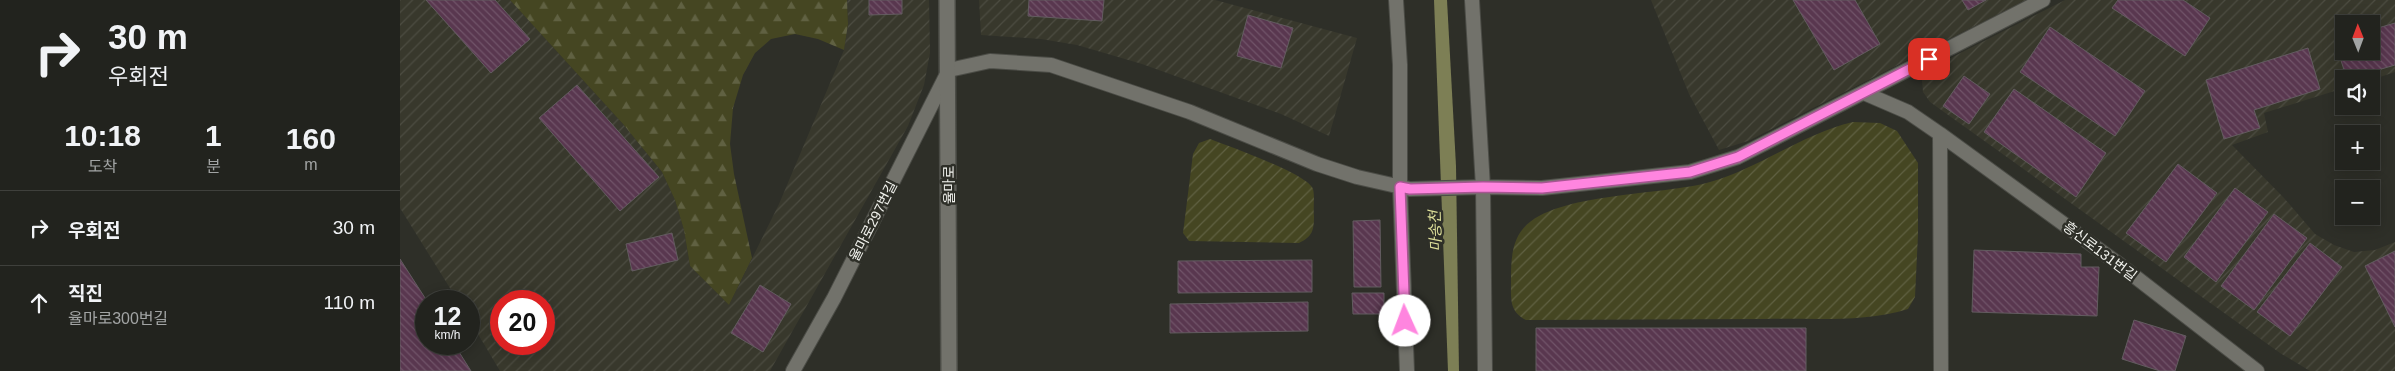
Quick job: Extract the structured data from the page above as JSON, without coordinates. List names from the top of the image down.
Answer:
{
  "streets": {
    "street": ["율마로"],
    "lane": ["율마로297번길", "흥신로131번길"]
  },
  "crossings": [
    ["율마로", "율마로297번길"]
  ],
  "water": ["마송천"],
  "north": "top",
  "page": {
    "turn": ["30 m", "우회전"],
    "map_buttons": ["+", "−"],
    "eta": [
      "10:18",
      "도착",
      "1",
      "분",
      "160",
      "m"
    ],
    "list": [
      {
        "name": "우회전",
        "value": "30 m"
      },
      {
        "name": "직진",
        "note": "율마로300번길",
        "value": "110 m"
      }
    ],
    "speed": "12 km/h",
    "limit": "20"
  }
}
